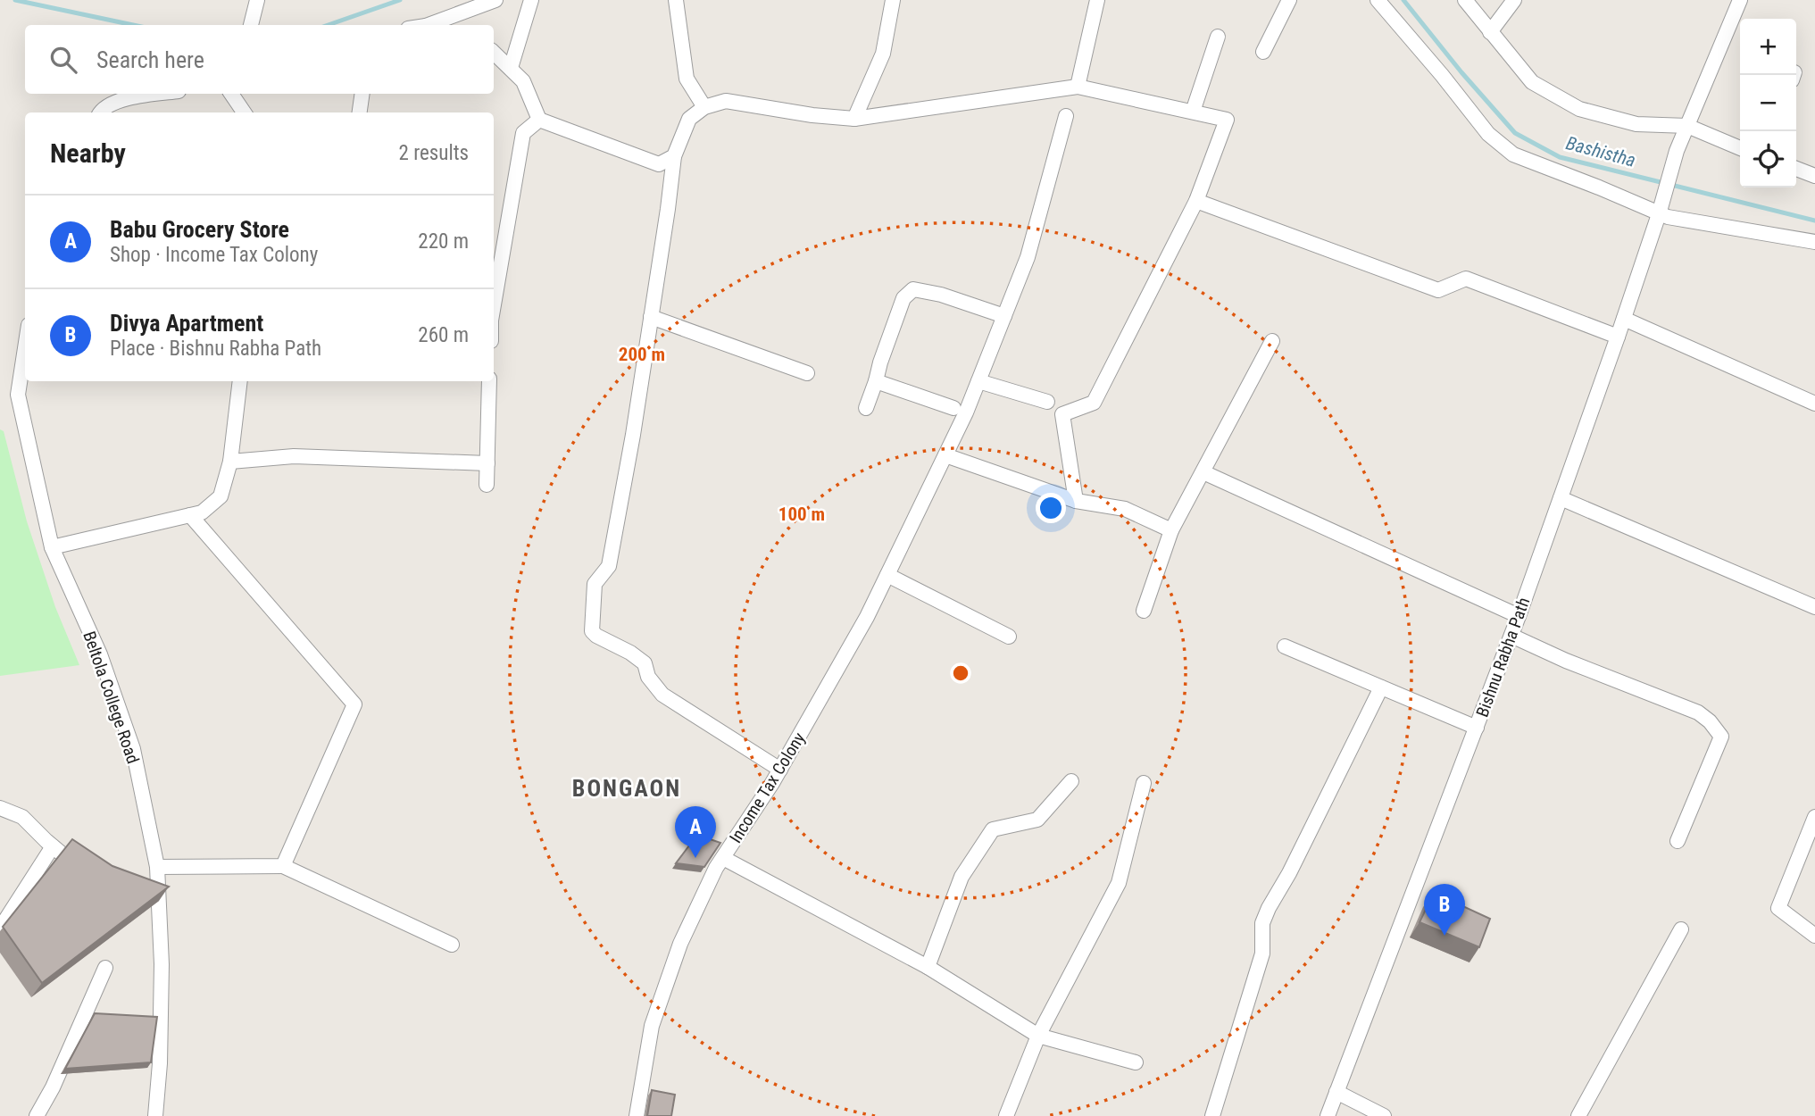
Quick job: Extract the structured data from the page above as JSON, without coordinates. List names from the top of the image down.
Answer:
{
  "streets": {
    "street": ["Bishnu Rabha Path", "Beltola College Road", "Income Tax Colony"]
  },
  "districts": ["BONGAON"],
  "water": ["Bashistha"],
  "page": {
    "map_buttons": ["+", "−"],
    "search": "Search here",
    "heading": ["Nearby", "2 results"],
    "list": [
      {
        "mark": "A",
        "name": "Babu Grocery Store",
        "note": "Shop · Income Tax Colony",
        "value": "220 m"
      },
      {
        "mark": "B",
        "name": "Divya Apartment",
        "note": "Place · Bishnu Rabha Path",
        "value": "260 m"
      }
    ],
    "pins": ["A", "B"]
  },
  "rings": ["200 m", "100 m"]
}
